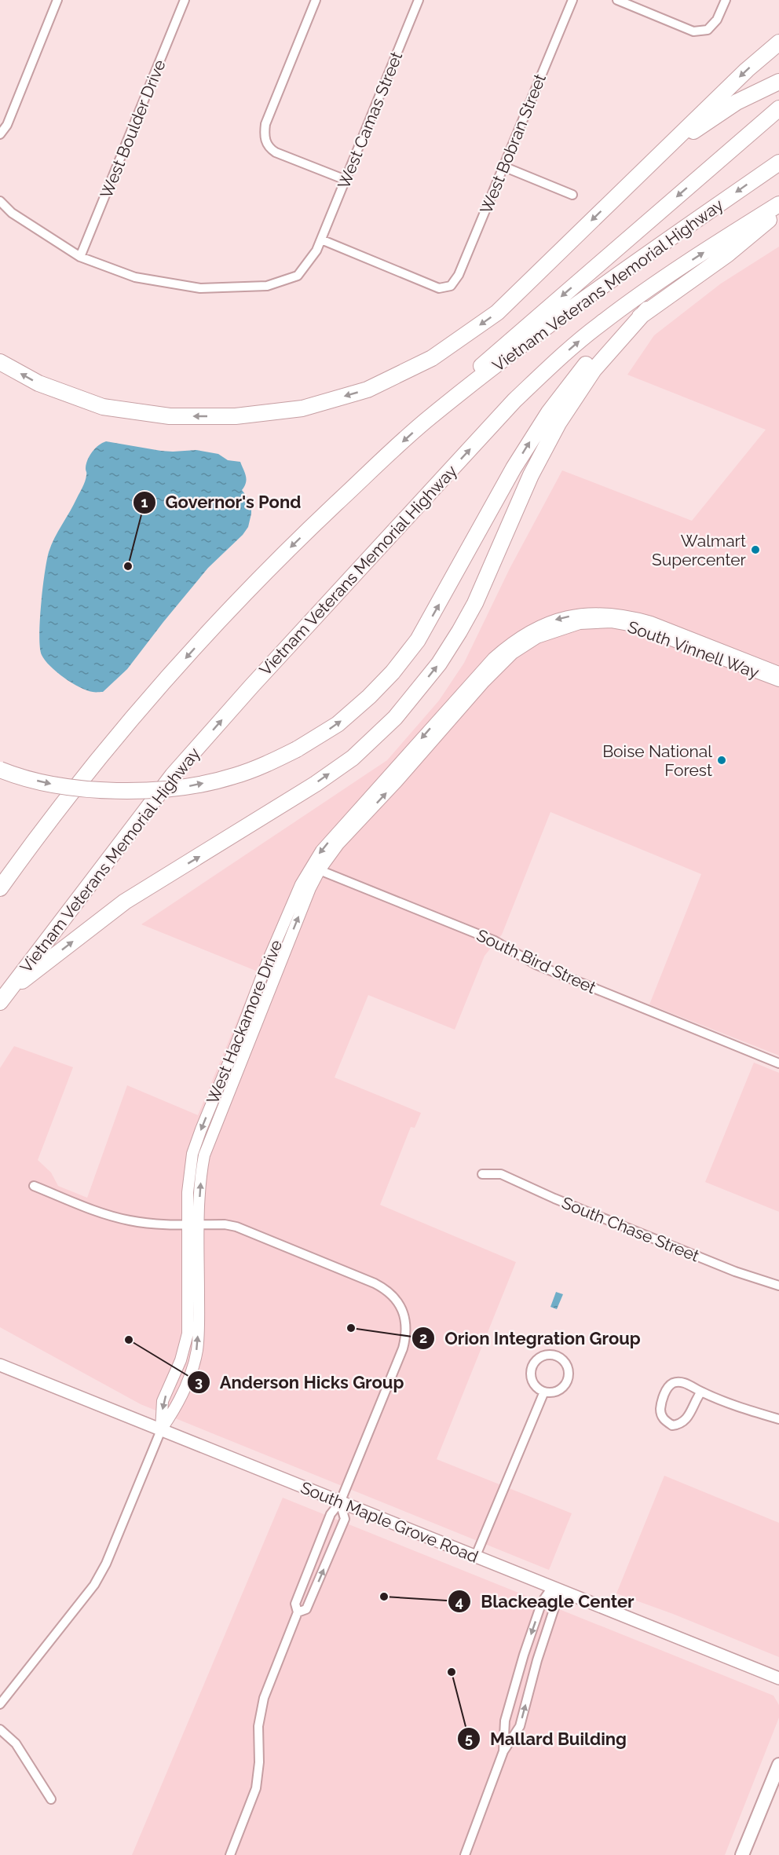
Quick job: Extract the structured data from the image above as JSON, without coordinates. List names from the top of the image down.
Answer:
{
  "streets": {
    "highway": ["Vietnam Veterans Memorial Highway"],
    "main road": ["South Maple Grove Road"],
    "street": [
      "West Camas Street",
      "West Boulder Drive",
      "West Bobran Street",
      "South Vinnell Way",
      "South Bird Street",
      "West Hackamore Drive",
      "South Chase Street"
    ]
  },
  "crossings": [
    ["West Camas Street", "West Boulder Drive"],
    ["West Camas Street", "West Bobran Street"],
    ["South Vinnell Way", "West Hackamore Drive"],
    ["South Bird Street", "West Hackamore Drive"],
    ["West Hackamore Drive", "South Maple Grove Road"]
  ],
  "places": [
    "Walmart Supercenter",
    "Governor's Pond",
    "Boise National Forest",
    "Orion Integration Group",
    "Anderson Hicks Group",
    "Blackeagle Center",
    "Mallard Building"
  ]
}
